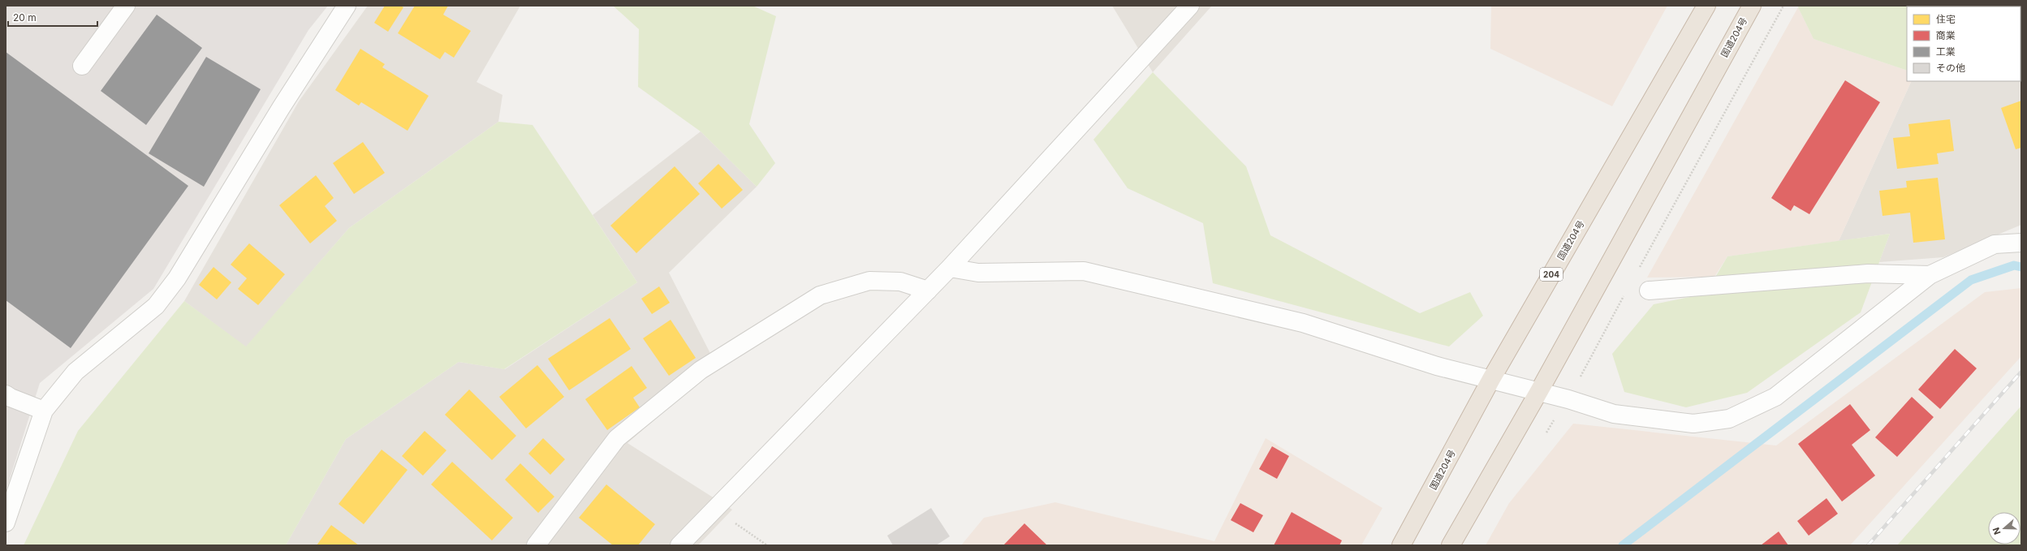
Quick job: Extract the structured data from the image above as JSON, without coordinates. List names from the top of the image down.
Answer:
{
  "streets": {
    "highway": ["国道204号", "204"]
  },
  "legend": [
    "住宅",
    "商業",
    "工業",
    "その他"
  ],
  "scale_bar": "20 m",
  "north": "left"
}
